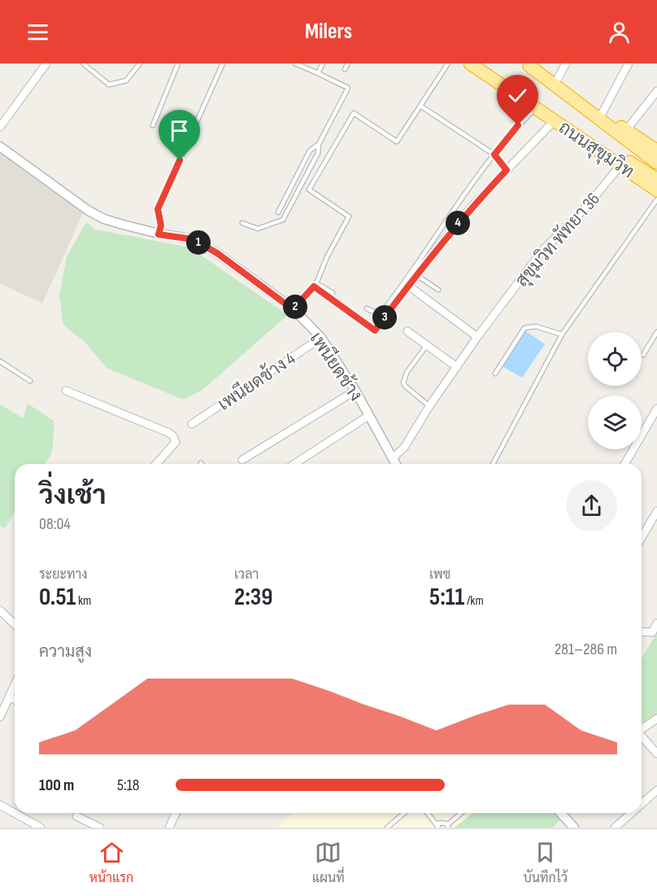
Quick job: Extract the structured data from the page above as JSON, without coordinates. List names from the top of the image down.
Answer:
{
  "streets": {
    "highway": ["ถนนสุขุมวิท"],
    "street": ["สุขุมวิท พัทยา 36", "เพนียดช้าง", "เพนียดช้าง 4"]
  },
  "crossings": [
    ["ถนนสุขุมวิท", "สุขุมวิท พัทยา 36"],
    ["สุขุมวิท พัทยา 36", "เพนียดช้าง"],
    ["เพนียดช้าง", "เพนียดช้าง 4"]
  ],
  "page": {
    "header": "Milers",
    "pins": [
      "4",
      "1",
      "2",
      "3"
    ],
    "heading": ["วิ่งเช้า", "08:04"],
    "stats": [
      ["ระยะทาง", "0.51 km"],
      ["เวลา", "2:39"],
      ["เพซ", "5:11 /km"]
    ],
    "chart": ["ความสูง", "281–286 m"],
    "list": [
      {
        "name": "100 m",
        "note": "5:18"
      }
    ],
    "tabs": ["หน้าแรก", "แผนที่", "บันทึกไว้"]
  }
}
